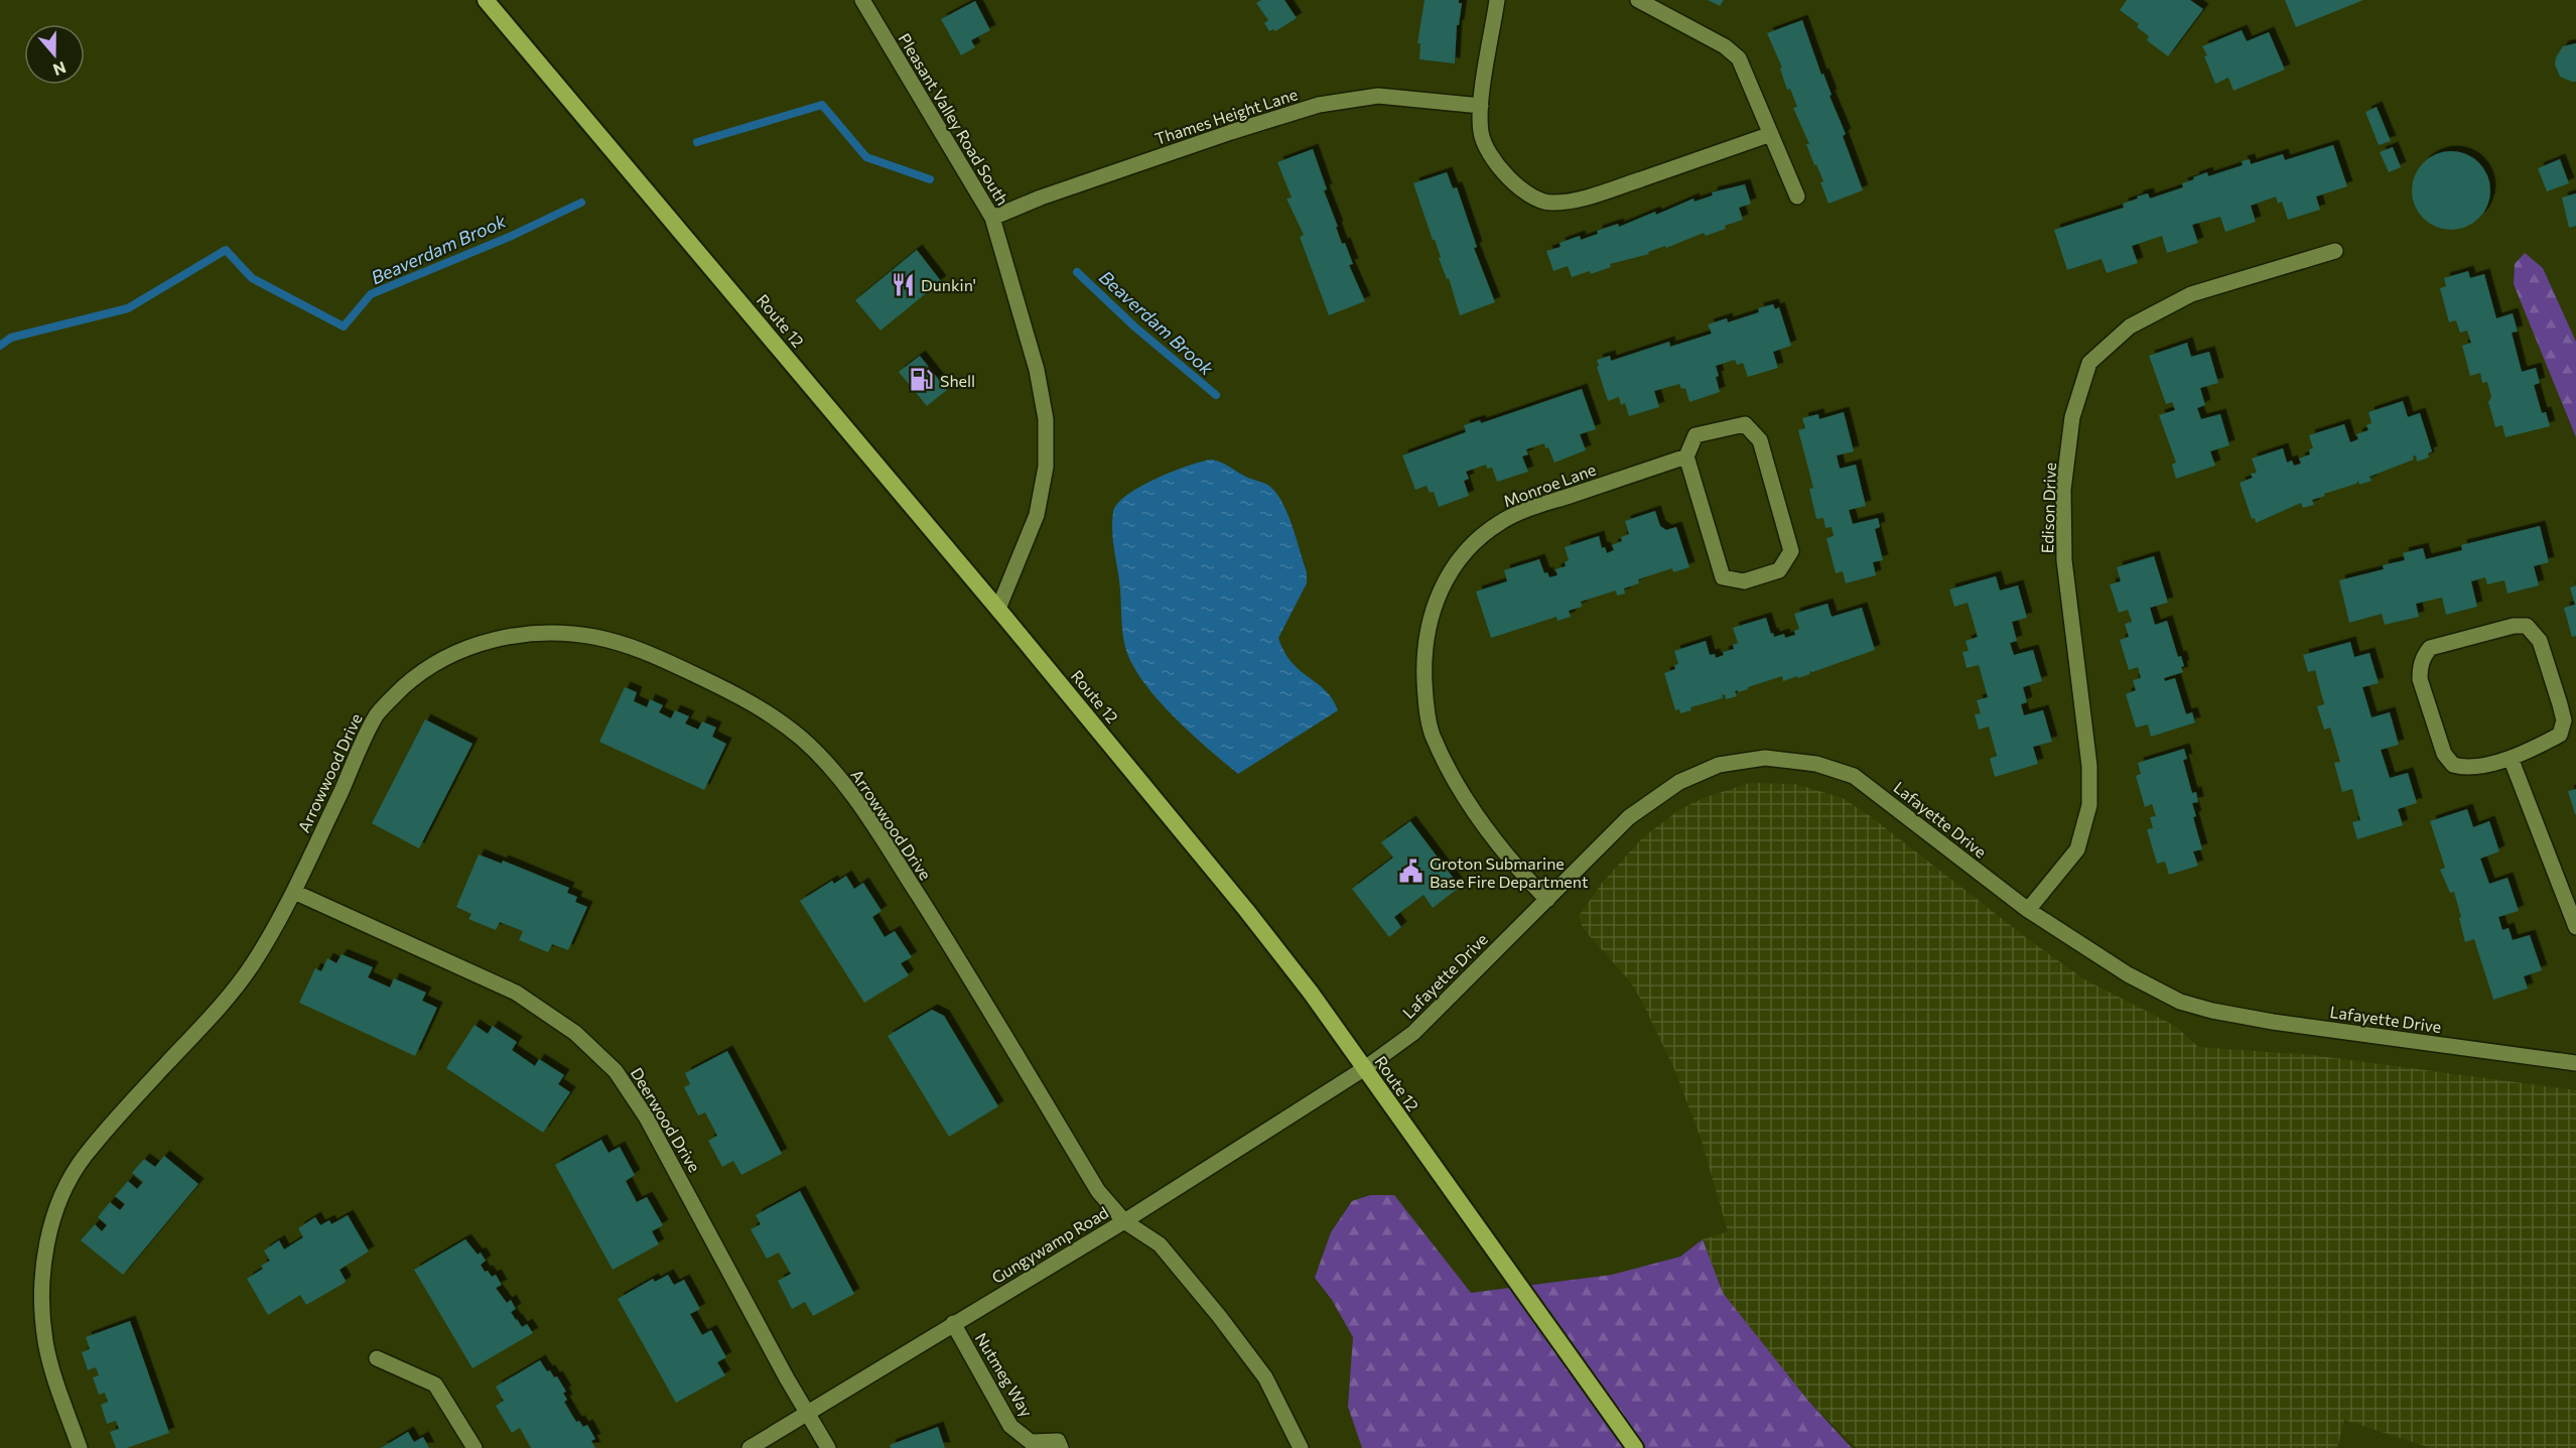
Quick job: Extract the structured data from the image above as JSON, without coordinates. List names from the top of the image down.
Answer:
{
  "streets": {
    "highway": ["Route 12"],
    "street": [
      "Thames Height Lane",
      "Pleasant Valley Road South",
      "Monroe Lane",
      "Edison Drive",
      "Arrowwood Drive",
      "Lafayette Drive",
      "Deerwood Drive",
      "Gungywamp Road",
      "Nutmeg Way"
    ]
  },
  "crossings": [
    ["Thames Height Lane", "Pleasant Valley Road South"],
    ["Pleasant Valley Road South", "Route 12"],
    ["Route 12", "Lafayette Drive"],
    ["Route 12", "Gungywamp Road"],
    ["Monroe Lane", "Lafayette Drive"],
    ["Edison Drive", "Lafayette Drive"],
    ["Arrowwood Drive", "Deerwood Drive"],
    ["Arrowwood Drive", "Gungywamp Road"],
    ["Lafayette Drive", "Gungywamp Road"],
    ["Deerwood Drive", "Gungywamp Road"],
    ["Gungywamp Road", "Nutmeg Way"]
  ],
  "water": ["Beaverdam Brook"],
  "places": {
    "restaurant": ["Dunkin'"],
    "fuel station": ["Shell"],
    "public building": ["Groton Submarine Base Fire Department"]
  },
  "north": "bottom"
}
